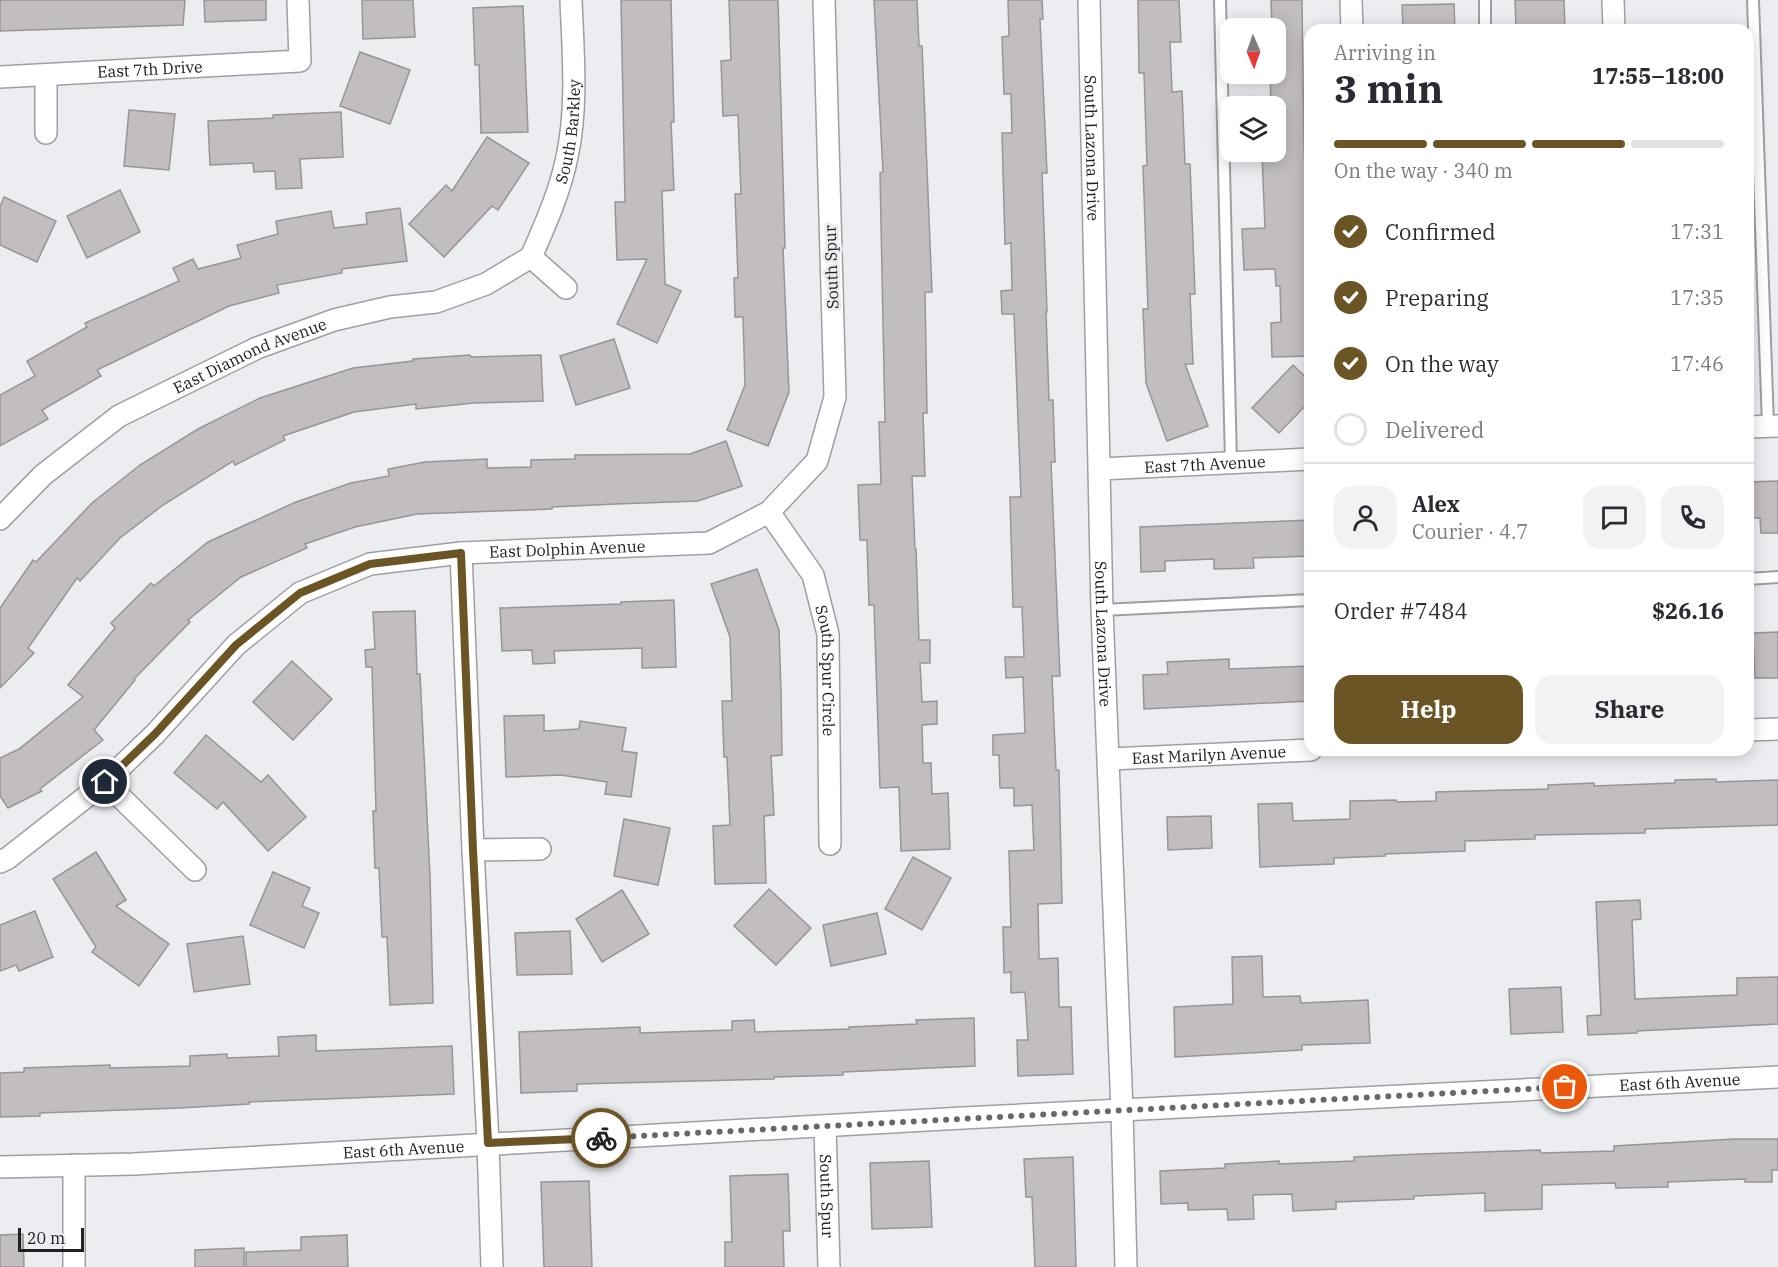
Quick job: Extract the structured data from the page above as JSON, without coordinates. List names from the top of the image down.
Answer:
{
  "streets": {
    "street": [
      "East 7th Drive",
      "South Barkley",
      "South Lazona Drive",
      "South Spur",
      "East Diamond Avenue",
      "East 7th Avenue",
      "East Dolphin Avenue",
      "South Spur Circle",
      "East Marilyn Avenue",
      "East 6th Avenue"
    ]
  },
  "crossings": [
    ["South Barkley", "East Diamond Avenue"],
    ["South Lazona Drive", "East 7th Avenue"],
    ["South Lazona Drive", "East Marilyn Avenue"],
    ["South Lazona Drive", "East 6th Avenue"],
    ["South Spur", "East Dolphin Avenue"],
    ["South Spur", "South Spur Circle"],
    ["South Spur", "East 6th Avenue"],
    ["East Dolphin Avenue", "South Spur Circle"]
  ],
  "scale_bar": "20 m",
  "north": "bottom",
  "page": {
    "heading": ["3 min", "Arriving in", "17:55–18:00"],
    "panel": [
      "Alex",
      "Courier · 4.7",
      "Order #7484",
      "$26.16"
    ],
    "bar": "On the way · 340 m",
    "list": [
      ["Confirmed", "17:31"],
      ["Preparing", "17:35"],
      ["On the way", "17:46"],
      "Delivered"
    ],
    "buttons": ["Help", "Share"],
    "scale": "20 m"
  }
}
